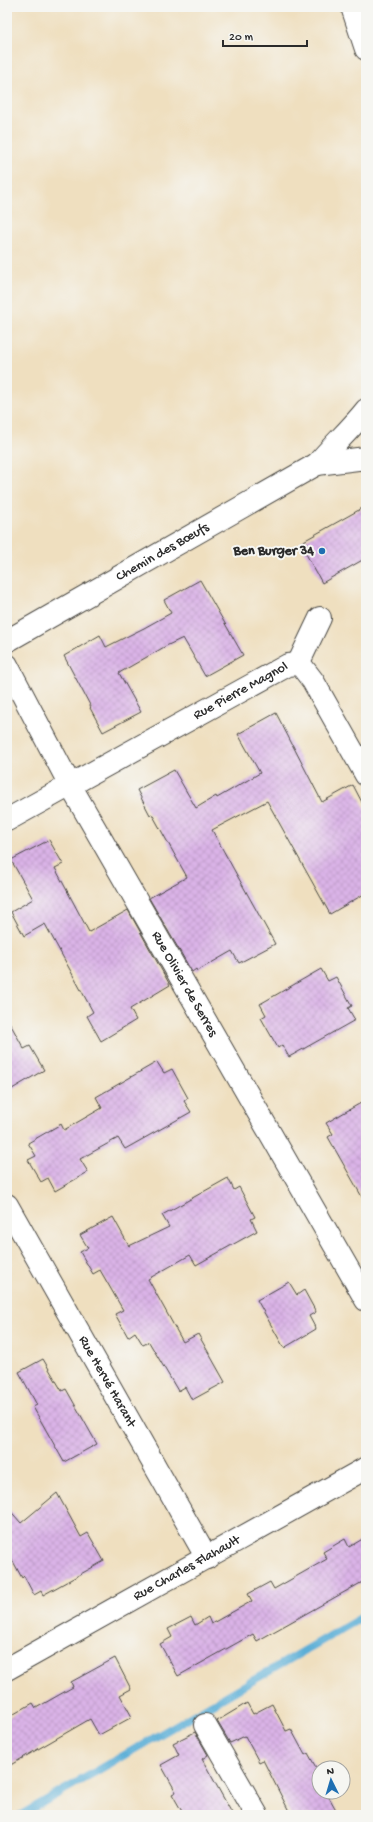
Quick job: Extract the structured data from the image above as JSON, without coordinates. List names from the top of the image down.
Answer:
{
  "streets": {
    "street": [
      "Chemin des Bœufs",
      "Rue Pierre Magnol",
      "Rue Olivier de Serres",
      "Rue Hervé Harant",
      "Rue Charles Flahault"
    ]
  },
  "crossings": [
    ["Rue Pierre Magnol", "Rue Olivier de Serres"],
    ["Rue Hervé Harant", "Rue Charles Flahault"]
  ],
  "places": ["Ben Burger 34"],
  "scale_bar": "20 m",
  "north": "top"
}
